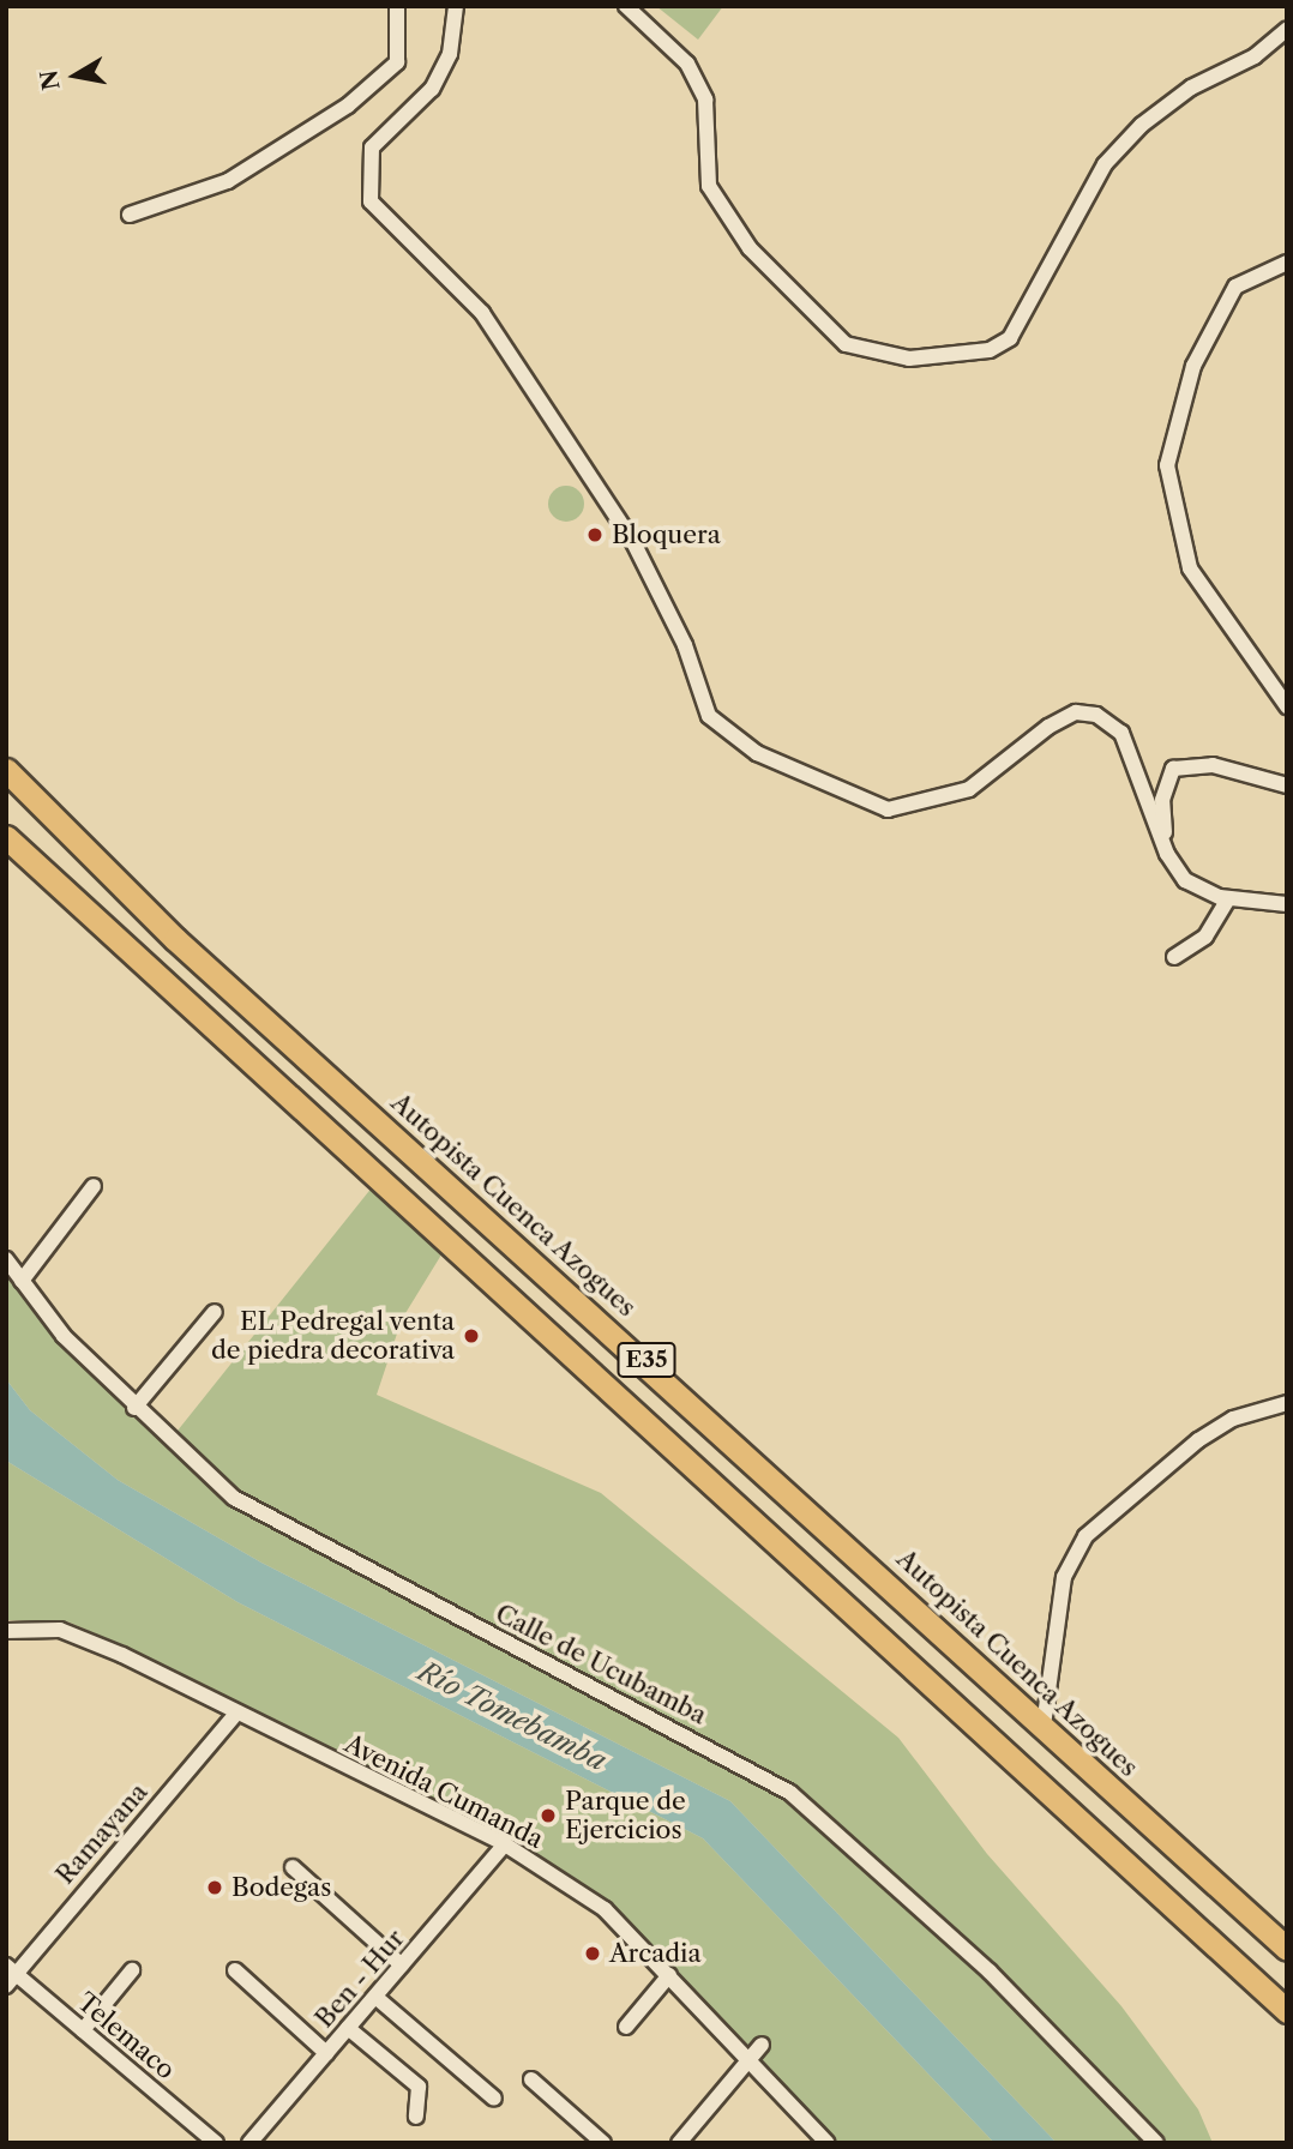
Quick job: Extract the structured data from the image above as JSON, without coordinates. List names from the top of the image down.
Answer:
{
  "streets": {
    "highway": ["Autopista Cuenca Azogues", "E35"],
    "street": [
      "Calle de Ucubamba",
      "Avenida Cumanda",
      "Ramayana",
      "Ben - Hur",
      "Telemaco"
    ]
  },
  "crossings": [
    ["Avenida Cumanda", "Ramayana"],
    ["Avenida Cumanda", "Ben - Hur"],
    ["Ramayana", "Telemaco"]
  ],
  "water": ["Río Tomebamba"],
  "places": [
    "Bloquera",
    "EL Pedregal venta de piedra decorativa",
    "Parque de Ejercicios",
    "Bodegas",
    "Arcadia"
  ],
  "north": "left"
}
